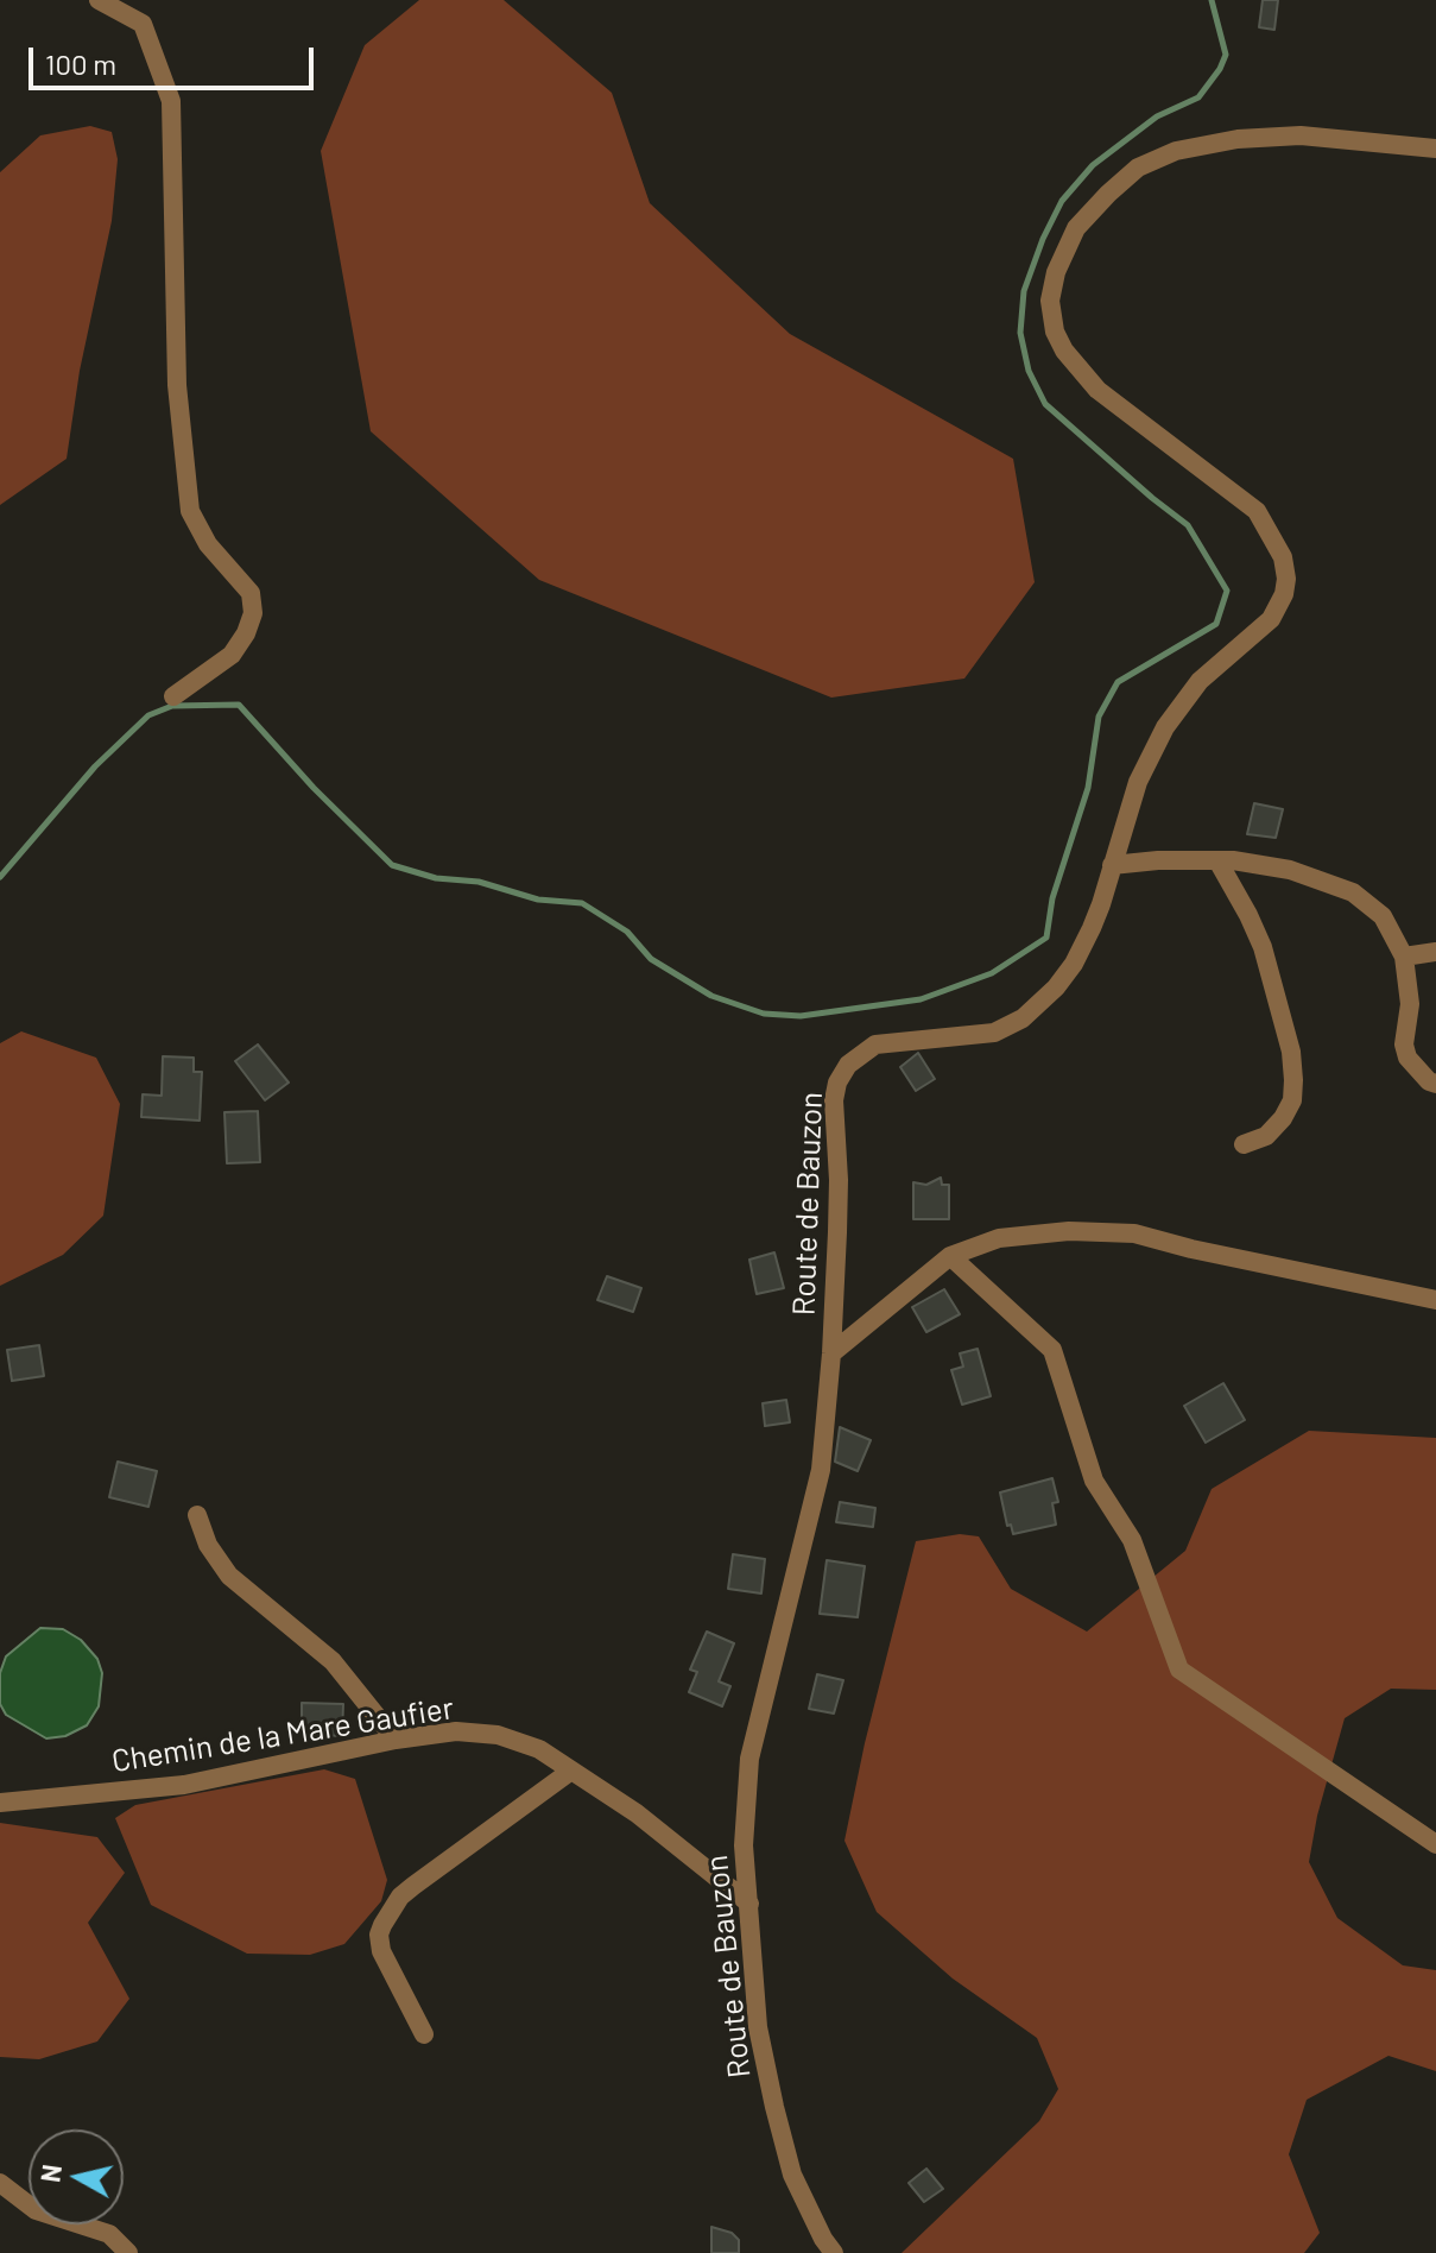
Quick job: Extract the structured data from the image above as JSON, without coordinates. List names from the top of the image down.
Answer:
{
  "streets": {
    "street": ["Route de Bauzon", "Chemin de la Mare Gaufier"]
  },
  "crossings": [
    ["Route de Bauzon", "Chemin de la Mare Gaufier"]
  ],
  "scale_bar": "100 m",
  "north": "left"
}
